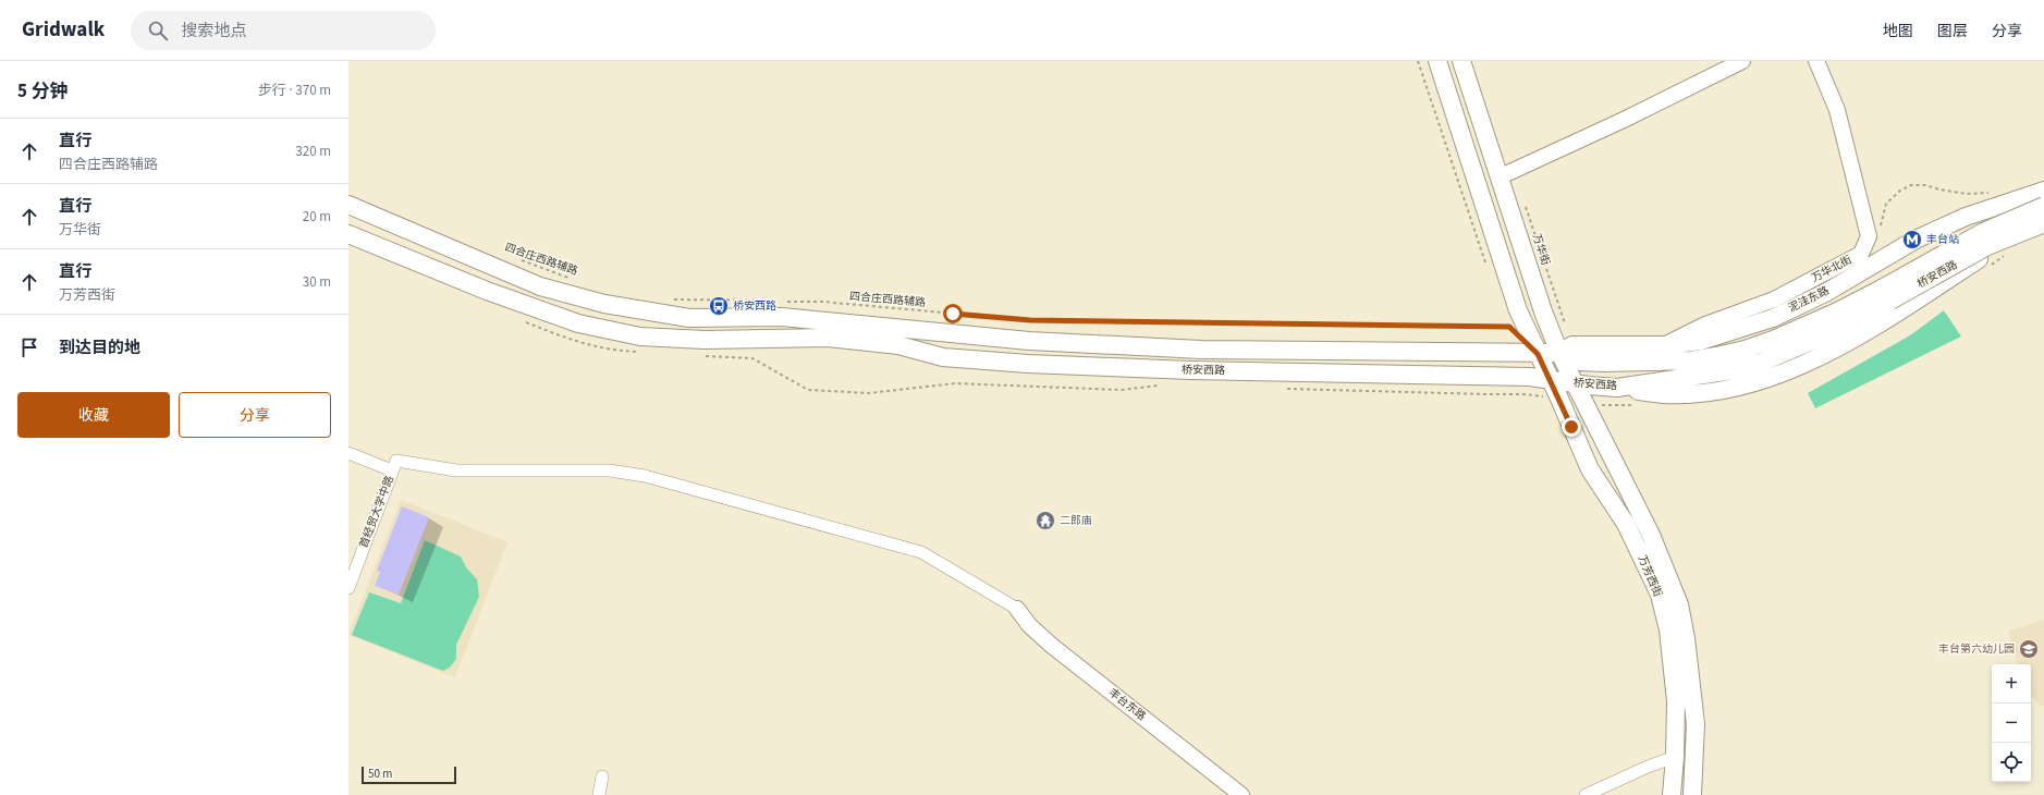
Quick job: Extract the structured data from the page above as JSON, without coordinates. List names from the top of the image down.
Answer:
{
  "streets": {
    "main road": [
      "万华街",
      "桥安西路",
      "泥洼东路",
      "万芳西街"
    ],
    "street": ["万华北街", "首经贸大学中路", "丰台东路"],
    "path": ["四合庄西路辅路"]
  },
  "crossings": [
    ["万华街", "桥安西路"],
    ["万华街", "泥洼东路"],
    ["万华街", "万芳西街"],
    ["万华北街", "泥洼东路"],
    ["桥安西路", "泥洼东路"],
    ["桥安西路", "万芳西街"]
  ],
  "places": {
    "metro station": ["丰台站"],
    "bus stop": ["桥安西路"],
    "temple": ["二郎庙"],
    "school or university": ["丰台第六幼儿园"]
  },
  "scale_bar": "50 m",
  "page": {
    "header": "Gridwalk",
    "search": "搜索地点",
    "nav": ["地图", "图层", "分享"],
    "heading": ["5 分钟", "步行 · 370 m"],
    "list": [
      ["直行", "四合庄西路辅路", "320 m"],
      ["直行", "万华街", "20 m"],
      ["直行", "万芳西街", "30 m"],
      "到达目的地"
    ],
    "buttons": ["收藏", "分享"],
    "map_buttons": ["+", "−"],
    "scale": "50 m"
  }
}
